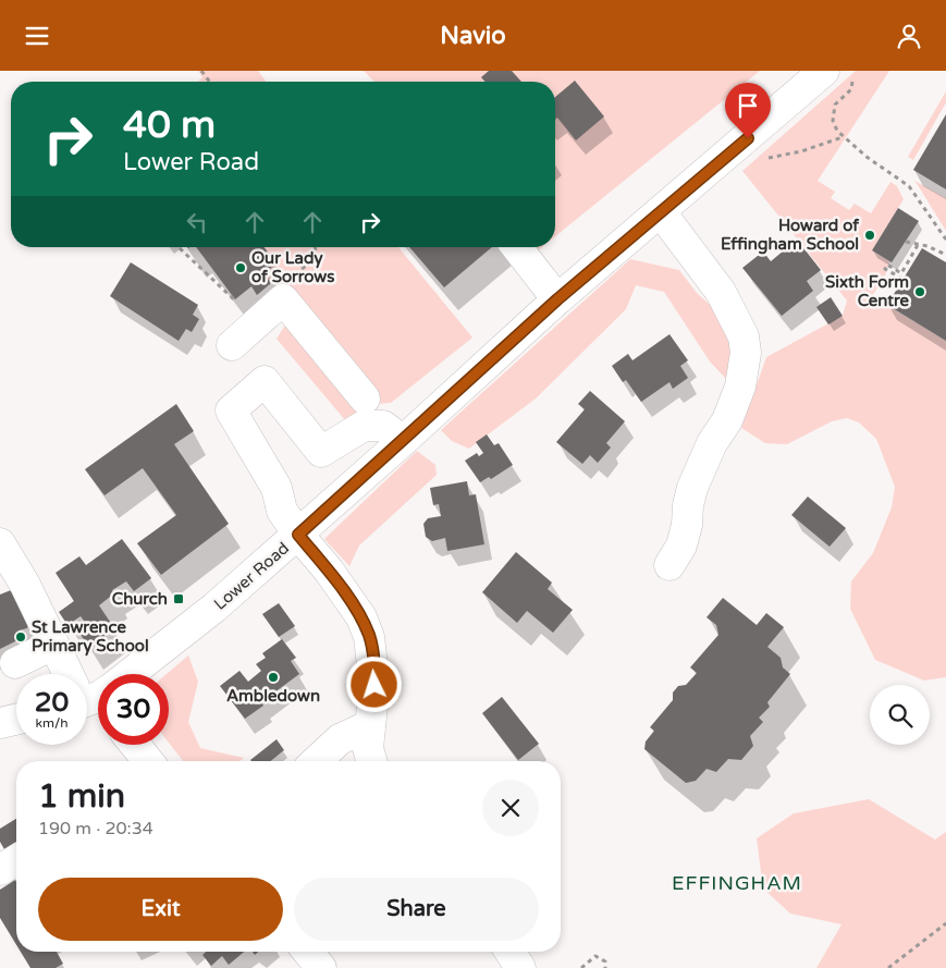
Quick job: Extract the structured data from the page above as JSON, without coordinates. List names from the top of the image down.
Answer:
{
  "streets": {
    "street": ["Lower Road"]
  },
  "districts": ["EFFINGHAM"],
  "places": {
    "other": [
      "Howard of Effingham School",
      "Our Lady of Sorrows",
      "Sixth Form Centre",
      "St Lawrence Primary School",
      "Ambledown"
    ],
    "transit": ["Church"]
  },
  "page": {
    "header": "Navio",
    "turn": ["40 m", "Lower Road"],
    "speed": "20 km/h",
    "limit": "30",
    "heading": ["1 min", "190 m · 20:34"],
    "buttons": ["Exit", "Share"]
  }
}
